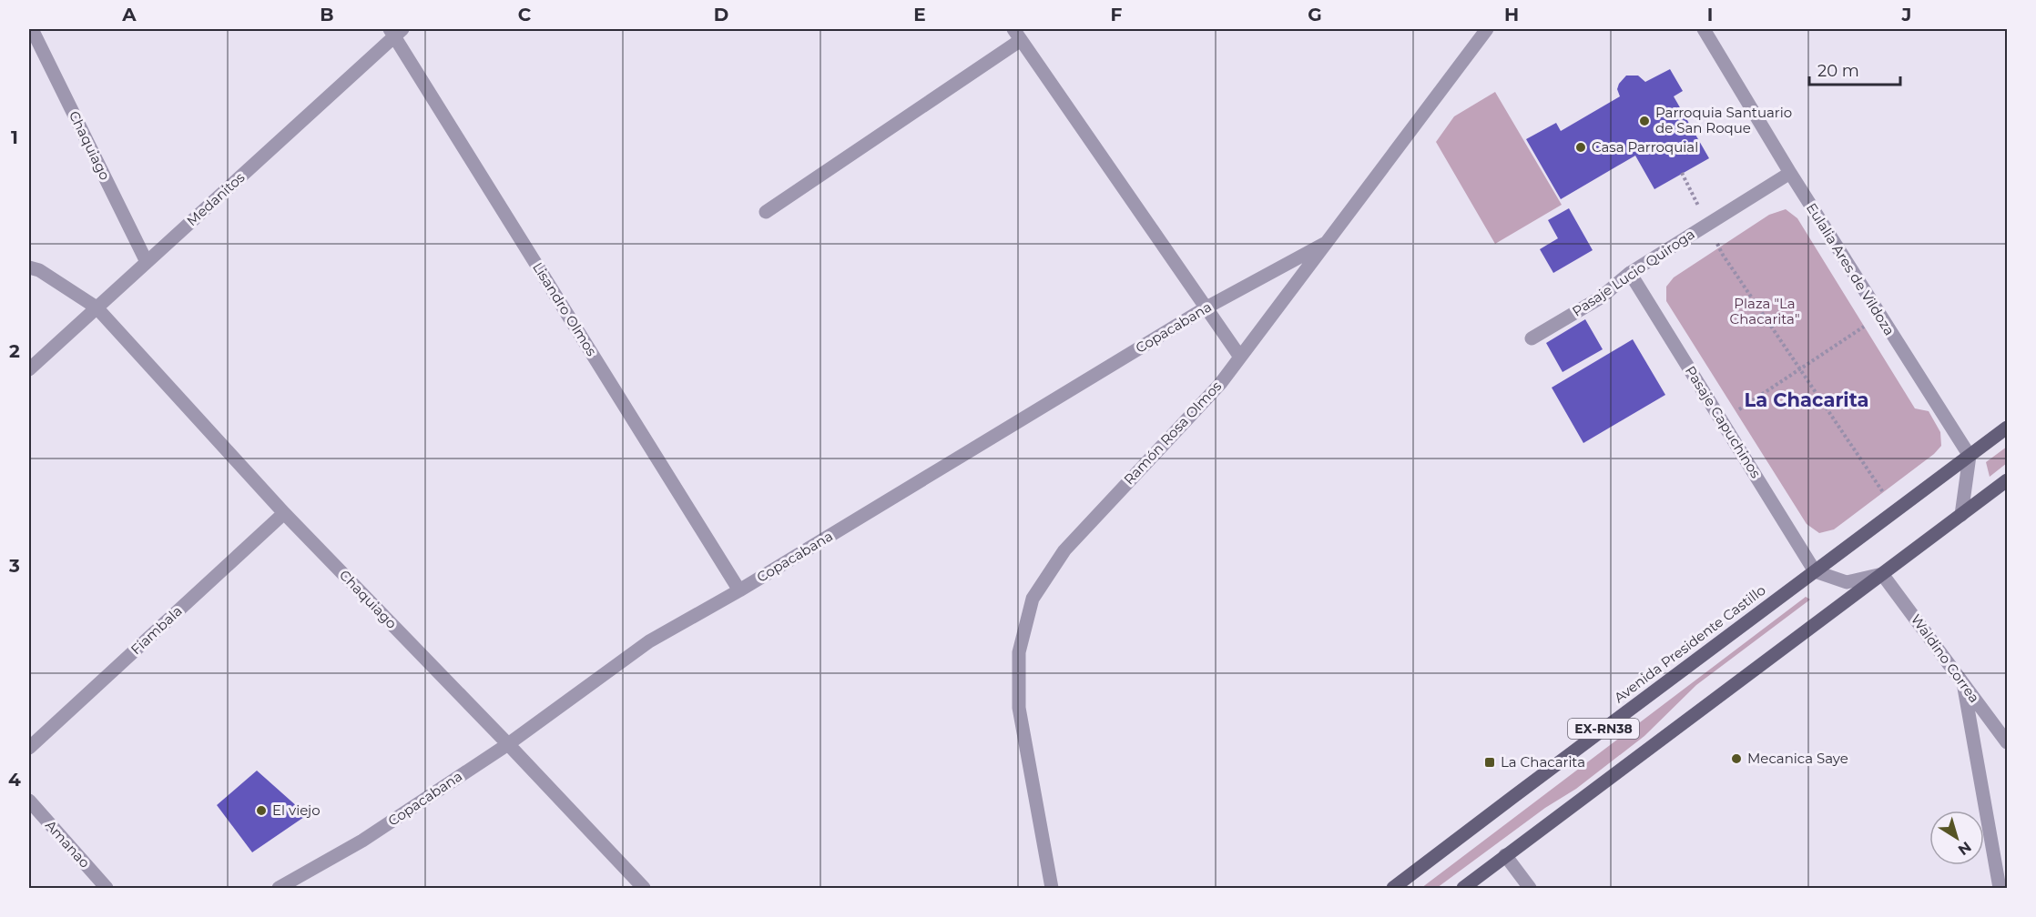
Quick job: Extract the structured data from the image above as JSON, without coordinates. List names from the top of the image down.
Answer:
{
  "streets": {
    "main road": ["Avenida Presidente Castillo", "EX-RN38"],
    "street": [
      "Chaquiago",
      "Medanitos",
      "Eulalia Ares de Vildoza",
      "Pasaje Lucio Quiroga",
      "Lisandro Olmos",
      "Copacabana",
      "Pasaje Capuchinos",
      "Ramón Rosa Olmos",
      "Fiambala",
      "Waldino Correa",
      "Amanao"
    ]
  },
  "crossings": [
    ["Chaquiago", "Medanitos"],
    ["Chaquiago", "Copacabana"],
    ["Chaquiago", "Fiambala"],
    ["Medanitos", "Lisandro Olmos"],
    ["Eulalia Ares de Vildoza", "Pasaje Lucio Quiroga"],
    ["Eulalia Ares de Vildoza", "Avenida Presidente Castillo"],
    ["Pasaje Lucio Quiroga", "Pasaje Capuchinos"],
    ["Lisandro Olmos", "Copacabana"],
    ["Copacabana", "Ramón Rosa Olmos"],
    ["Pasaje Capuchinos", "Avenida Presidente Castillo"],
    ["Waldino Correa", "EX-RN38"]
  ],
  "districts": ["La Chacarita"],
  "parks": ["Plaza \"La Chacarita\""],
  "places": {
    "other": [
      "Parroquia Santuario de San Roque",
      "Casa Parroquial",
      "Mecanica Saye",
      "El viejo"
    ],
    "transit": ["La Chacarita"]
  },
  "scale_bar": "20 m",
  "north": "bottom right",
  "grid": {
    "columns": [
      "A",
      "B",
      "C",
      "D",
      "E",
      "F",
      "G",
      "H",
      "I",
      "J"
    ],
    "rows": [
      "1",
      "2",
      "3",
      "4"
    ]
  }
}
